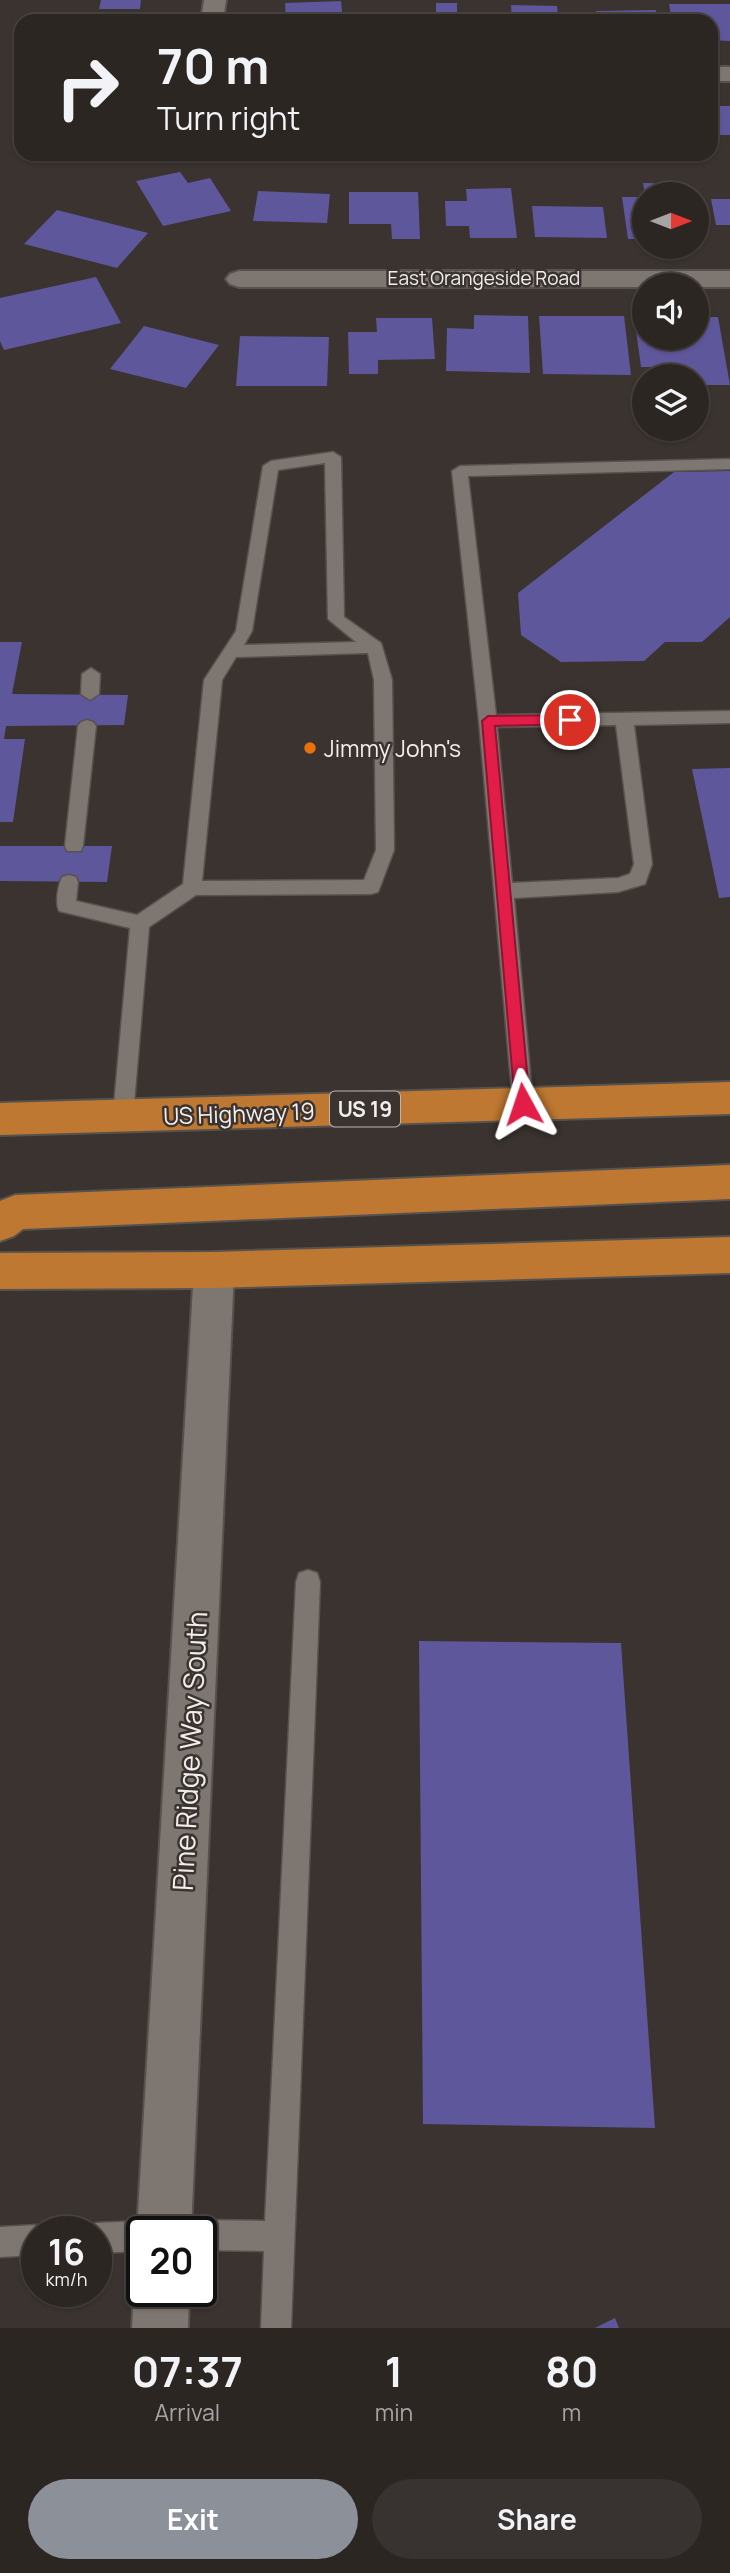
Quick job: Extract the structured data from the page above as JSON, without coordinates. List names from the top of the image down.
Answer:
{
  "streets": {
    "highway": ["US 19", "US Highway 19"],
    "street": ["East Orangeside Road", "Pine Ridge Way South"]
  },
  "places": ["Jimmy John's"],
  "north": "right",
  "page": {
    "turn": ["70 m", "Turn right"],
    "speed": "16 km/h",
    "limit": "20",
    "eta": [
      "07:37",
      "Arrival",
      "1",
      "min",
      "80",
      "m"
    ],
    "buttons": ["Exit", "Share"]
  }
}
